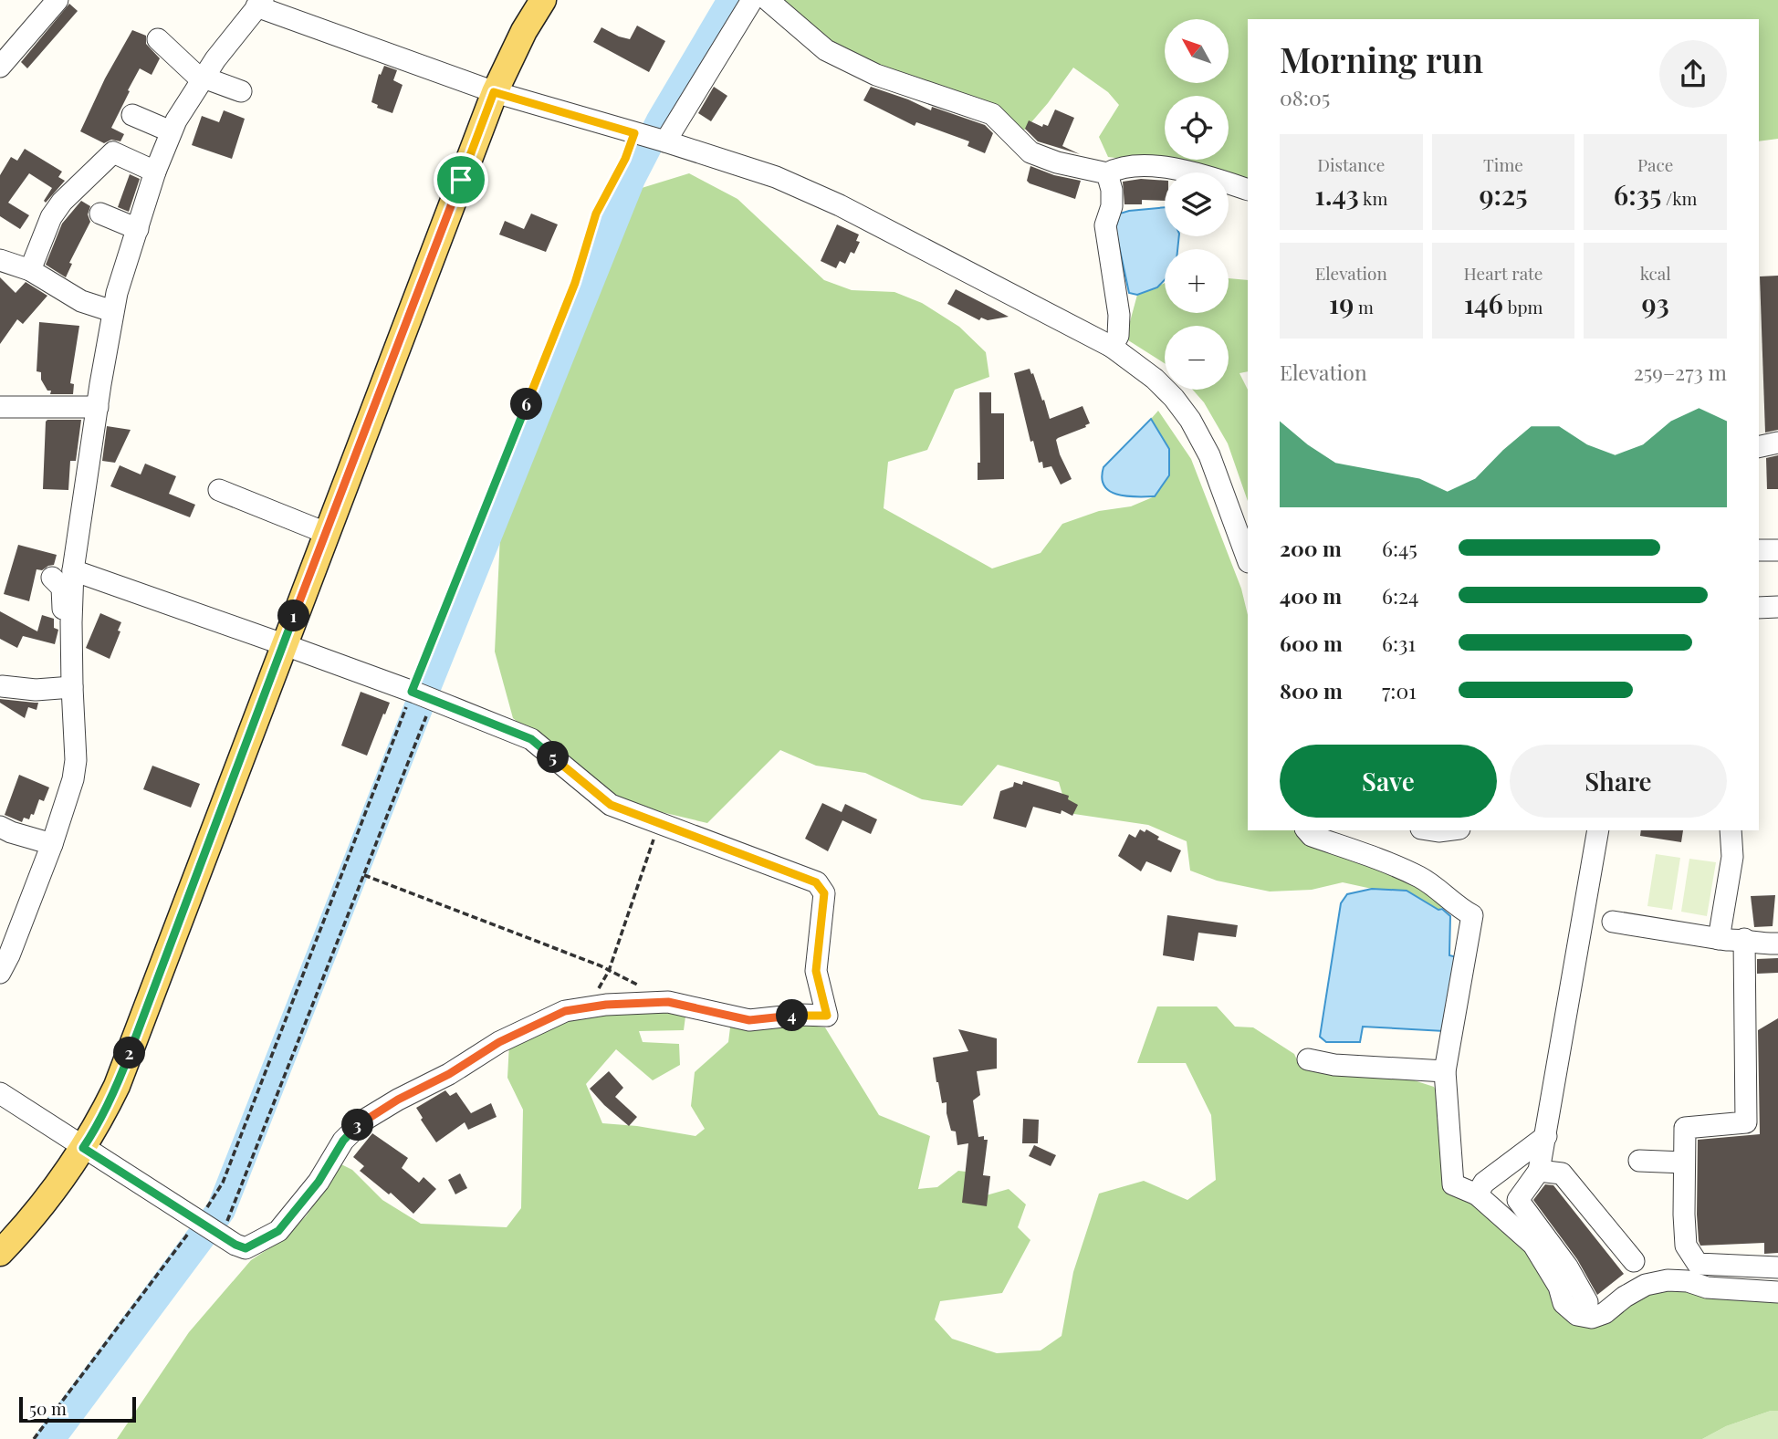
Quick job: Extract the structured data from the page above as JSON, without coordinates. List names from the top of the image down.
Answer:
{
  "scale_bar": "50 m",
  "north": "top left",
  "page": {
    "map_buttons": ["+", "−"],
    "heading": ["Morning run", "08:05"],
    "stats": [
      ["Distance", "1.43 km"],
      ["Time", "9:25"],
      ["Pace", "6:35 /km"],
      ["Elevation", "19 m"],
      ["Heart rate", "146 bpm"],
      ["kcal", "93"]
    ],
    "chart": ["Elevation", "259–273 m"],
    "pins": [
      "6",
      "1",
      "5",
      "4",
      "2",
      "3"
    ],
    "list": [
      {
        "name": "200 m",
        "note": "6:45"
      },
      {
        "name": "400 m",
        "note": "6:24"
      },
      {
        "name": "600 m",
        "note": "6:31"
      },
      {
        "name": "800 m",
        "note": "7:01"
      }
    ],
    "buttons": ["Save", "Share"],
    "scale": "50 m"
  }
}
